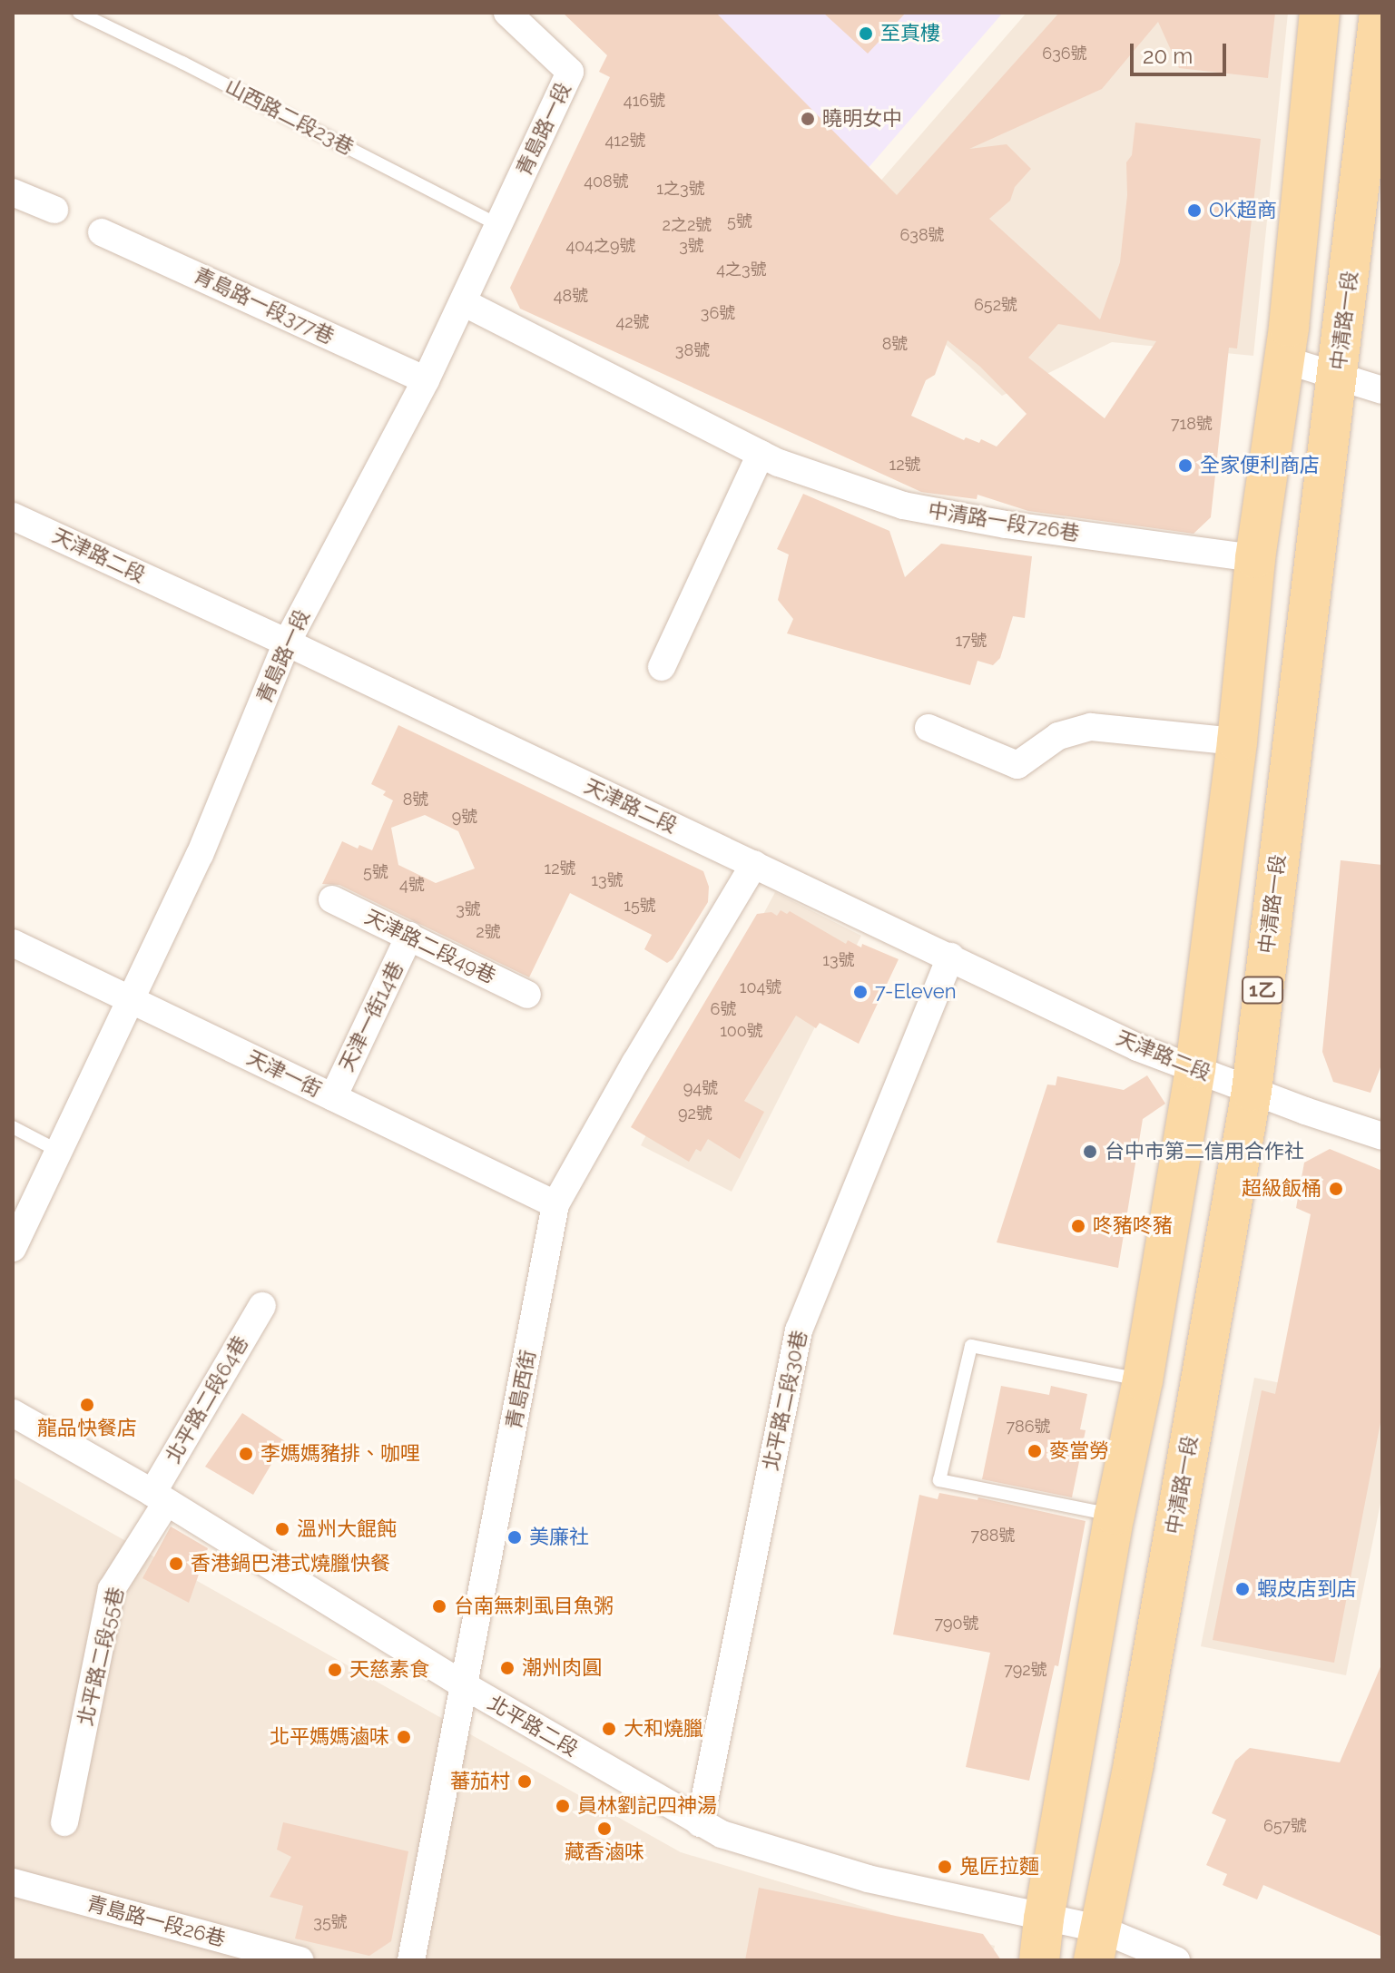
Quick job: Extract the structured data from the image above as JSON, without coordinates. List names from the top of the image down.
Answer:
{
  "streets": {
    "main road": ["中清路一段", "1乙"],
    "street": [
      "青島路一段",
      "青島路一段377巷",
      "中清路一段726巷",
      "天津路二段",
      "天津路二段49巷",
      "天津一街14巷",
      "天津一街",
      "青島西街",
      "北平路二段64巷",
      "北平路二段30巷",
      "北平路二段55巷",
      "北平路二段",
      "青島路一段26巷"
    ],
    "lane": ["山西路二段23巷"]
  },
  "crossings": [
    ["山西路二段23巷", "青島路一段"],
    ["青島路一段", "青島路一段377巷"],
    ["青島路一段", "中清路一段726巷"],
    ["青島路一段", "天津路二段"],
    ["青島路一段", "天津一街"],
    ["中清路一段", "天津路二段"],
    ["中清路一段", "北平路二段"],
    ["天津路二段", "青島西街"],
    ["天津路二段", "北平路二段30巷"],
    ["天津路二段49巷", "天津一街14巷"],
    ["天津一街14巷", "天津一街"],
    ["天津一街", "青島西街"],
    ["青島西街", "北平路二段"],
    ["北平路二段64巷", "北平路二段55巷"],
    ["北平路二段64巷", "北平路二段"],
    ["北平路二段30巷", "北平路二段"],
    ["北平路二段55巷", "北平路二段"]
  ],
  "places": [
    "至真樓",
    "曉明女中",
    "OK超商",
    "全家便利商店",
    "7-Eleven",
    "台中市第二信用合作社",
    "超級飯桶",
    "咚豬咚豬",
    "龍品快餐店",
    "麥當勞",
    "李媽媽豬排、咖哩",
    "溫州大餛飩",
    "美廉社",
    "香港鍋巴港式燒臘快餐",
    "蝦皮店到店",
    "台南無刺虱目魚粥",
    "潮州肉圓",
    "天慈素食",
    "大和燒臘",
    "北平媽媽滷味",
    "蕃茄村",
    "員林劉記四神湯",
    "藏香滷味",
    "鬼匠拉麵"
  ],
  "house_numbers": [
    "636號",
    "416號",
    "412號",
    "408號",
    "1之3號",
    "5號",
    "2之2號",
    "638號",
    "404之9號",
    "3號",
    "4之3號",
    "48號",
    "652號",
    "36號",
    "42號",
    "8號",
    "38號",
    "718號",
    "12號",
    "17號",
    "8號",
    "9號",
    "12號",
    "5號",
    "13號",
    "4號",
    "15號",
    "3號",
    "2號",
    "13號",
    "104號",
    "6號",
    "100號",
    "94號",
    "92號",
    "786號",
    "788號",
    "790號",
    "792號",
    "657號",
    "35號"
  ],
  "scale_bar": "20 m"
}
